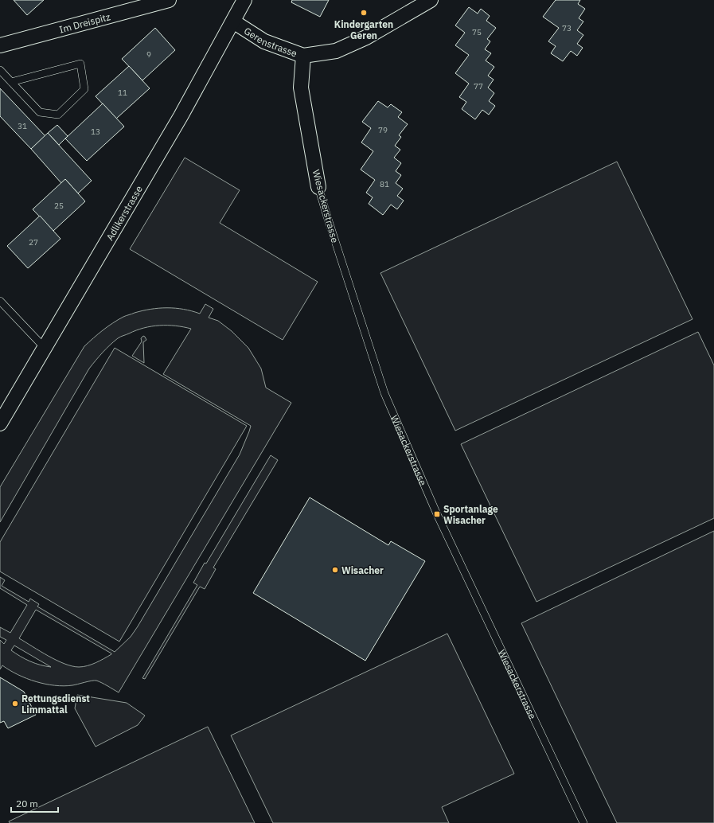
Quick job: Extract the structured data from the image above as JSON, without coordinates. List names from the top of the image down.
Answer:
{
  "streets": {
    "street": [
      "Im Dreispitz",
      "Gerenstrasse",
      "Wiesackerstrasse",
      "Adlikerstrasse"
    ]
  },
  "crossings": [
    ["Gerenstrasse", "Wiesackerstrasse"],
    ["Gerenstrasse", "Adlikerstrasse"]
  ],
  "places": {
    "other": ["Kindergarten Geren", "Wisacher", "Rettungsdienst Limmattal"],
    "transit": ["Sportanlage Wisacher"]
  },
  "house_numbers": [
    "73",
    "75",
    "9",
    "77",
    "11",
    "31",
    "79",
    "13",
    "81",
    "25",
    "27"
  ],
  "scale_bar": "20 m"
}
